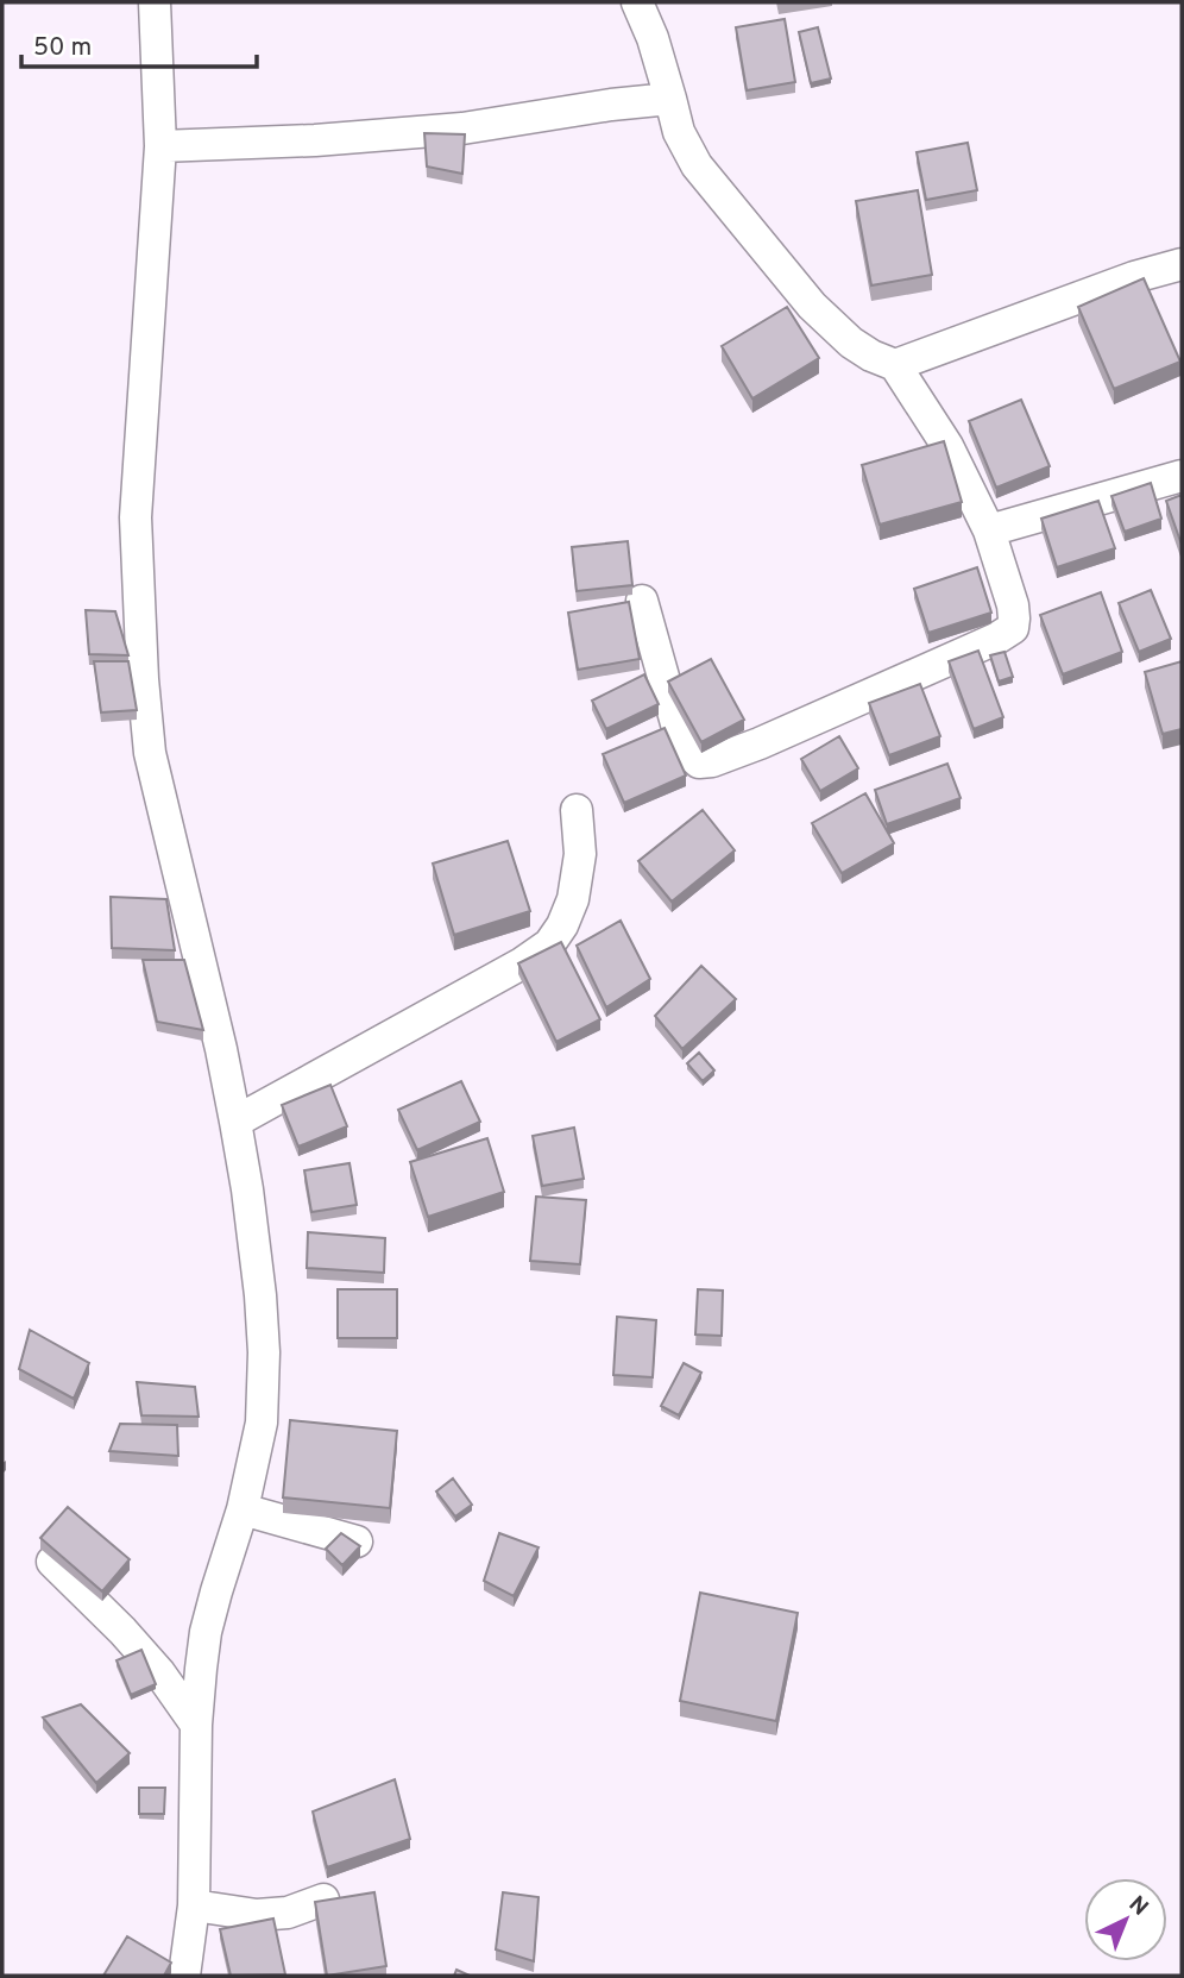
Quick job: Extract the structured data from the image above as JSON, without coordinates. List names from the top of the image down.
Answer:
{
  "scale_bar": "50 m",
  "north": "top right"
}
